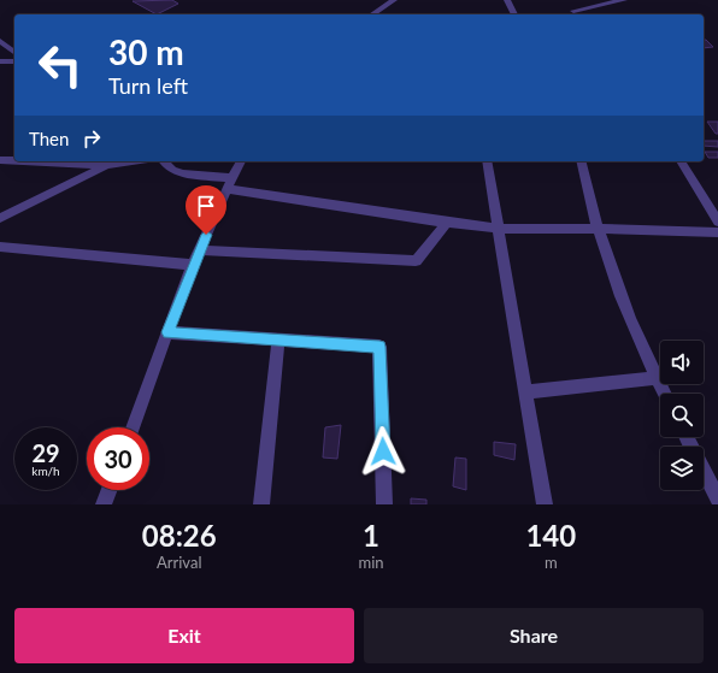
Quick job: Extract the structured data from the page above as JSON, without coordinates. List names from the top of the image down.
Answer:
{
  "page": {
    "turn": ["30 m", "Turn left"],
    "then": "Then",
    "speed": "29 km/h",
    "limit": "30",
    "eta": [
      "08:26",
      "Arrival",
      "1",
      "min",
      "140",
      "m"
    ],
    "buttons": ["Exit", "Share"]
  }
}
